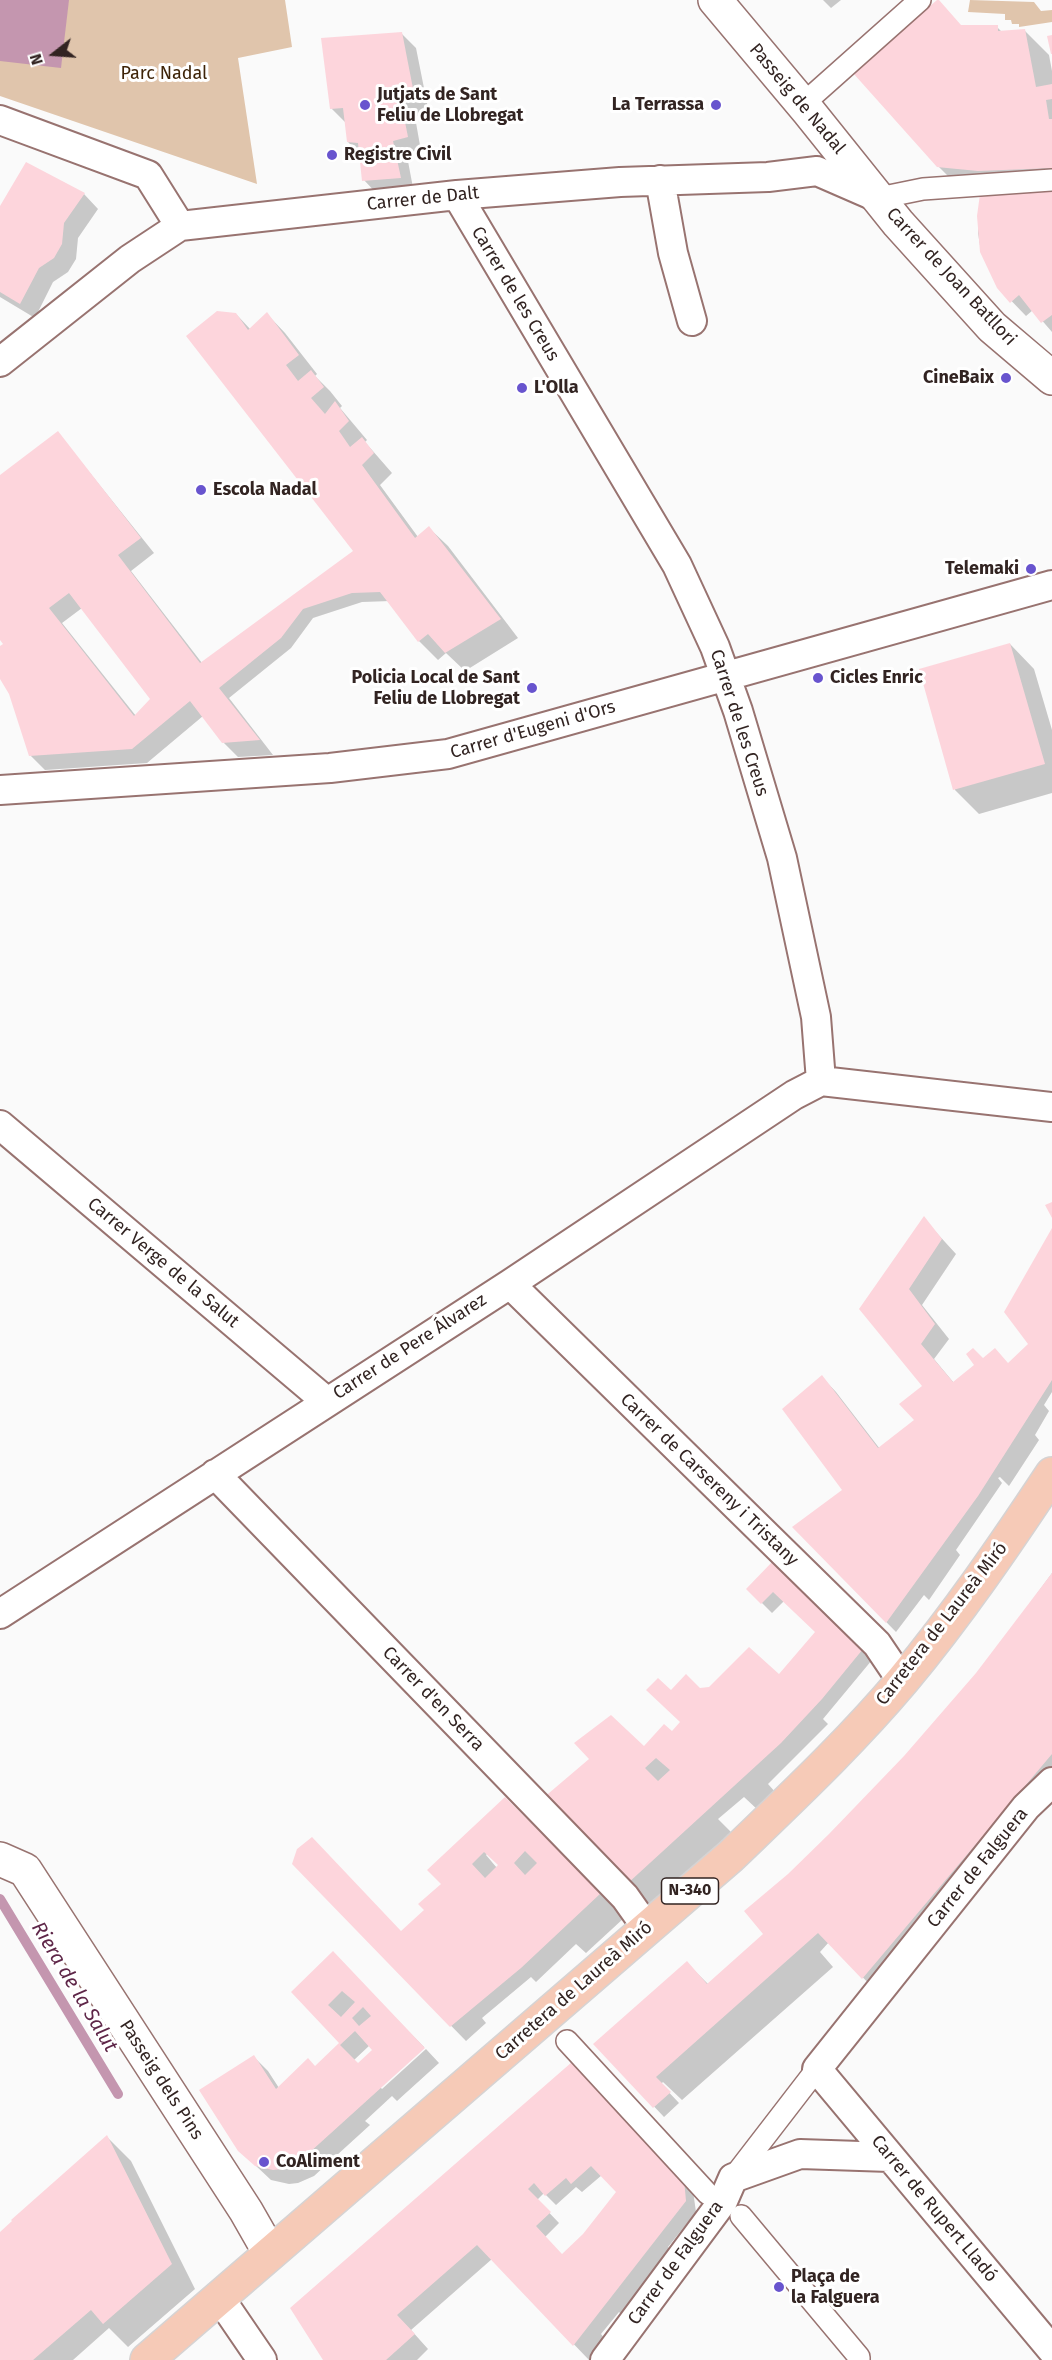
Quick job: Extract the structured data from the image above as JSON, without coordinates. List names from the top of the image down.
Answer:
{
  "streets": {
    "main road": ["Carretera de Laureà Miró", "N-340"],
    "street": [
      "Passeig de Nadal",
      "Carrer de Dalt",
      "Carrer de Joan Batllori",
      "Carrer de les Creus",
      "Carrer d'Eugeni d'Ors",
      "Carrer Verge de la Salut",
      "Carrer de Pere Álvarez",
      "Carrer de Carsereny i Tristany",
      "Carrer d'en Serra",
      "Carrer de Falguera",
      "Passeig dels Pins",
      "Carrer de Rupert Lladó"
    ]
  },
  "crossings": [
    ["Passeig de Nadal", "Carrer de Dalt"],
    ["Passeig de Nadal", "Carrer de Joan Batllori"],
    ["Carrer de Dalt", "Carrer de Joan Batllori"],
    ["Carrer de Dalt", "Carrer de les Creus"],
    ["Carrer de les Creus", "Carrer d'Eugeni d'Ors"],
    ["Carrer de les Creus", "Carrer de Pere Álvarez"],
    ["Carrer Verge de la Salut", "Carrer de Pere Álvarez"],
    ["Carrer de Pere Álvarez", "Carrer de Carsereny i Tristany"],
    ["Carrer de Pere Álvarez", "Carrer d'en Serra"],
    ["Carrer de Carsereny i Tristany", "Carretera de Laureà Miró"],
    ["Carretera de Laureà Miró", "Carrer d'en Serra"],
    ["Carretera de Laureà Miró", "Passeig dels Pins"],
    ["Carrer de Falguera", "Carrer de Rupert Lladó"]
  ],
  "water": ["Riera de la Salut"],
  "parks": ["Parc Nadal"],
  "places": [
    "Jutjats de Sant Feliu de Llobregat",
    "La Terrassa",
    "Registre Civil",
    "CineBaix",
    "L'Olla",
    "Escola Nadal",
    "Telemaki",
    "Cicles Enric",
    "Policia Local de Sant Feliu de Llobregat",
    "CoAliment",
    "Plaça de la Falguera"
  ],
  "north": "left"
}
